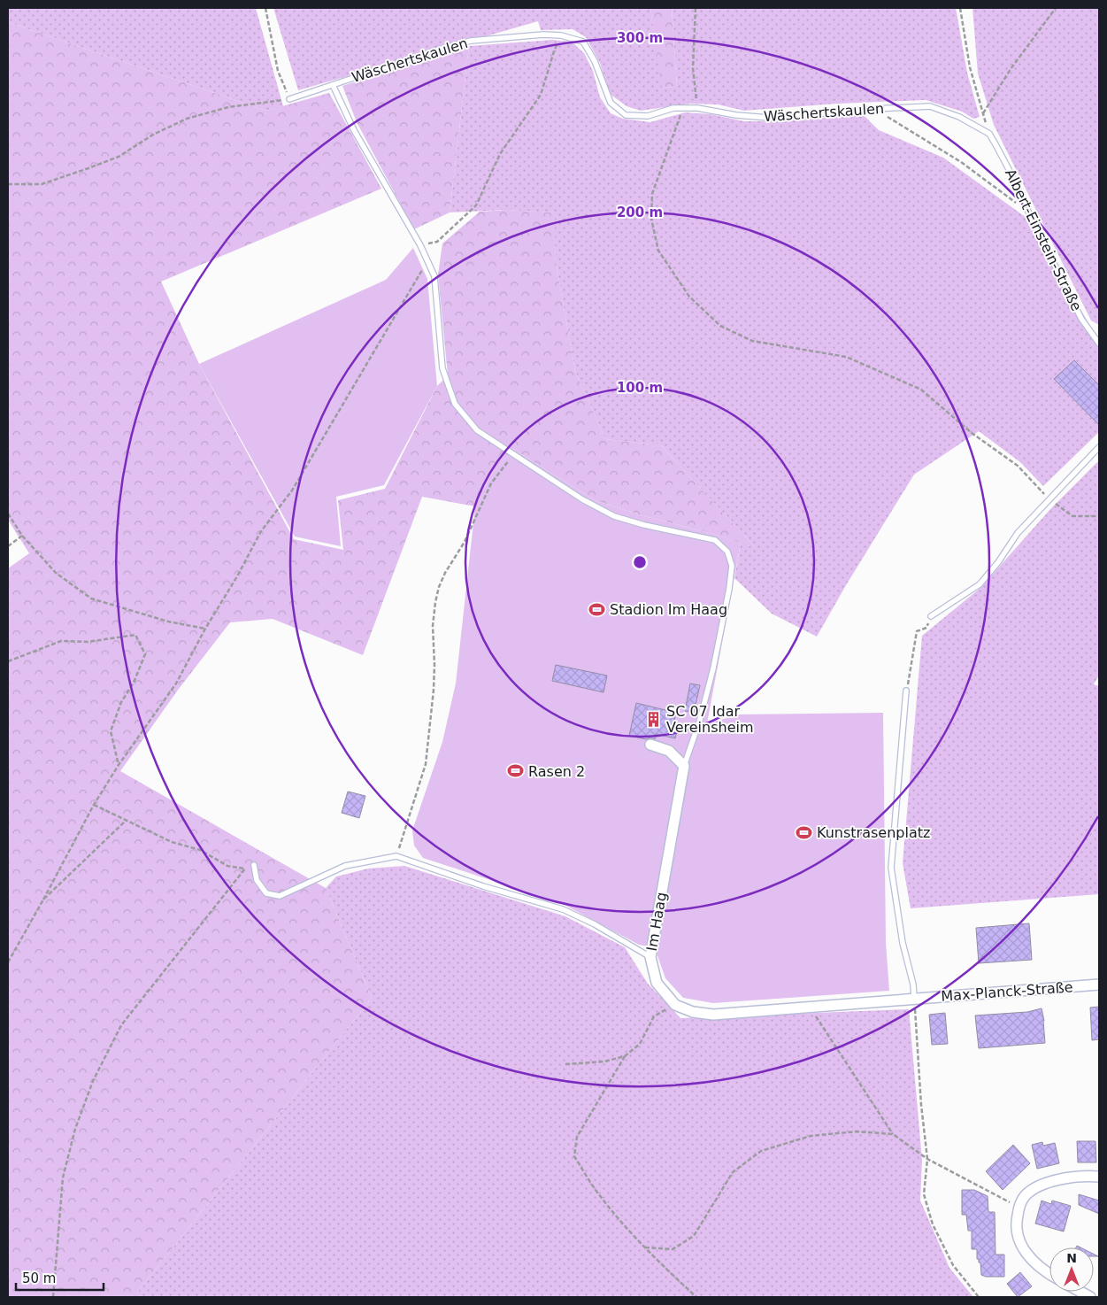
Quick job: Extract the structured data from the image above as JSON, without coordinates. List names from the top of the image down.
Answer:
{
  "streets": {
    "street": ["Im Haag", "Max-Planck-Straße"],
    "lane": ["Wäschertskaulen", "Albert-Einstein-Straße"]
  },
  "crossings": [
    ["Wäschertskaulen", "Albert-Einstein-Straße"]
  ],
  "places": {
    "sports": ["Stadion Im Haag", "Rasen 2", "Kunstrasenplatz"],
    "building": ["SC 07 Idar Vereinsheim"]
  },
  "scale_bar": "50 m",
  "north": "top",
  "rings": ["300 m", "200 m", "100 m"]
}
